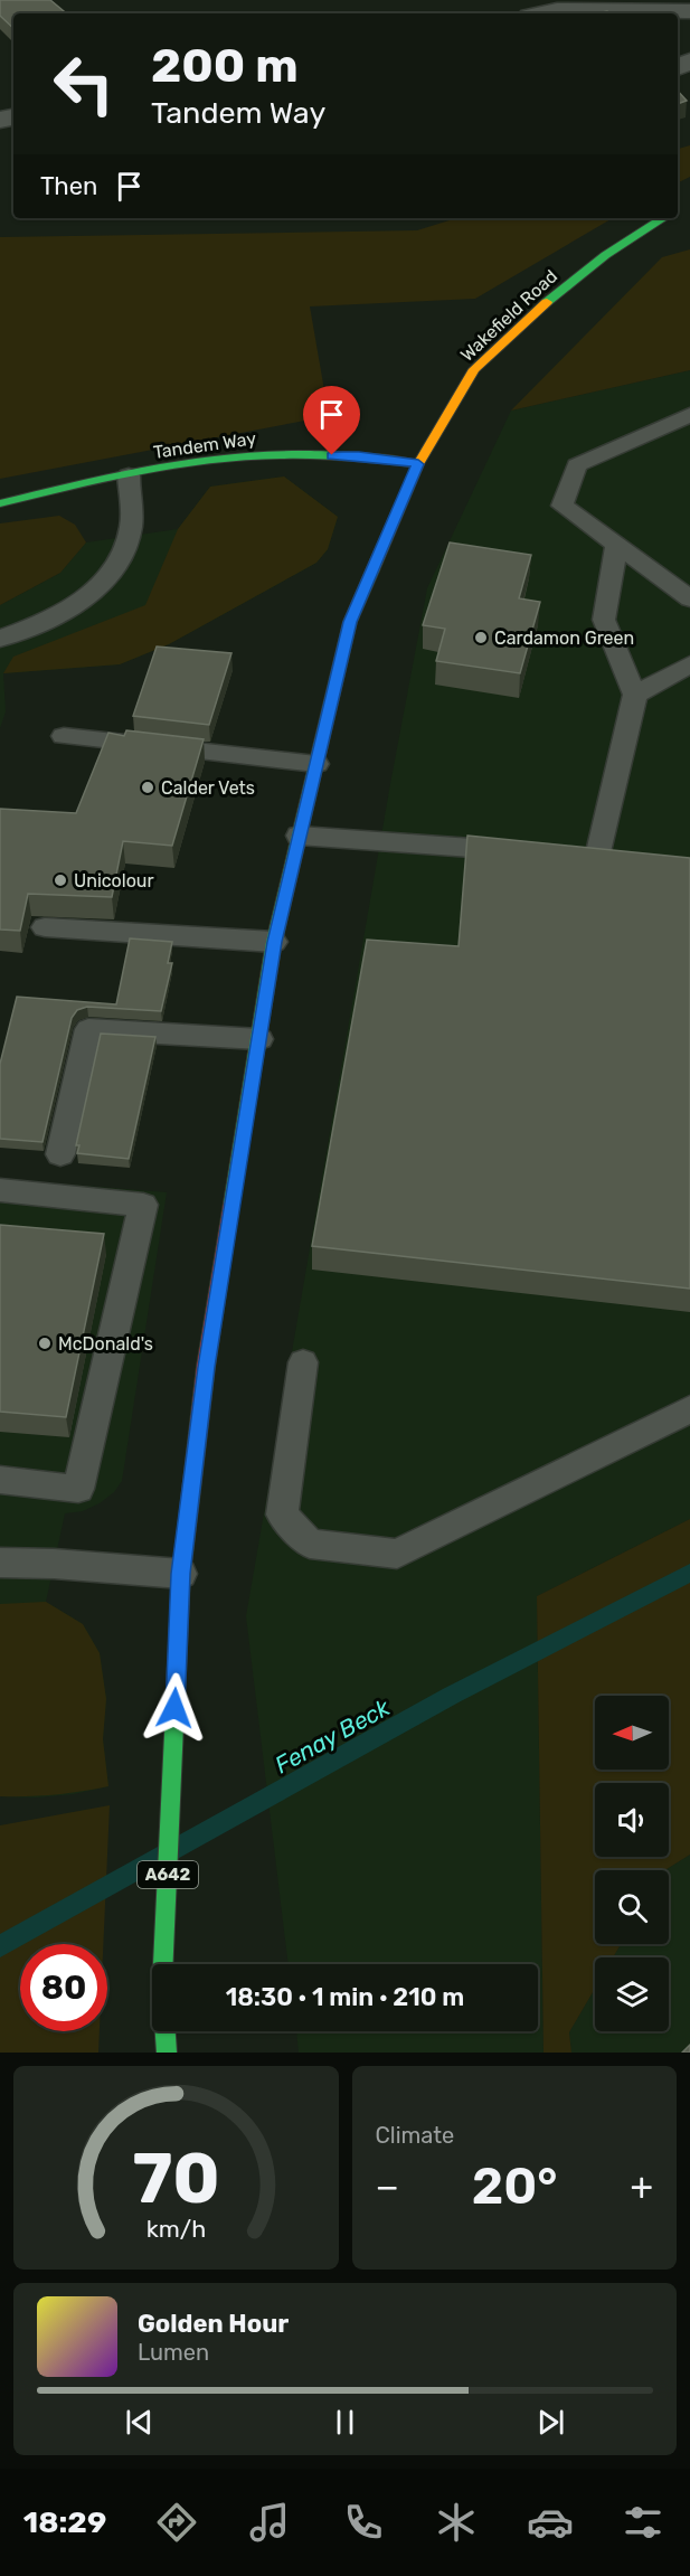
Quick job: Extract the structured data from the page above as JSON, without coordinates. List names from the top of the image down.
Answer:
{
  "streets": {
    "main road": ["Wakefield Road", "Tandem Way", "A642"]
  },
  "crossings": [
    ["Wakefield Road", "Tandem Way"]
  ],
  "water": ["Fenay Beck"],
  "places": [
    "Cardamon Green",
    "Calder Vets",
    "Unicolour",
    "McDonald's"
  ],
  "north": "left",
  "page": {
    "turn": ["200 m", "Tandem Way"],
    "then": "Then",
    "limit": "80",
    "trip": "18:30 · 1 min · 210 m",
    "tile": "Climate",
    "heat": ["−", "20°", "+"],
    "song": ["Golden Hour", "Lumen"],
    "tabs": "18:29",
    "gauge": ["70", "km/h"]
  }
}
